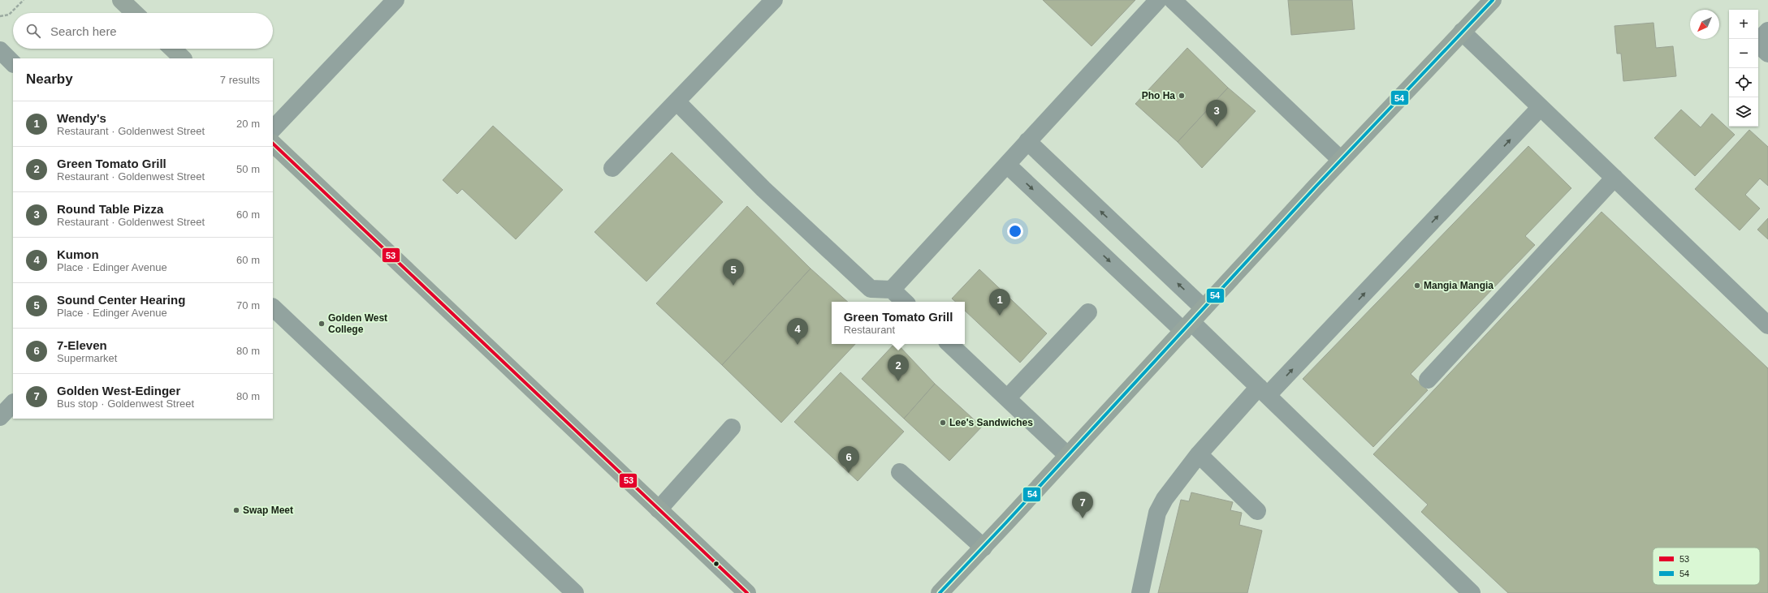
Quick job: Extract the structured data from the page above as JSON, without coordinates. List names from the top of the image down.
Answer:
{
  "places": [
    "Pho Ha",
    "Mangia Mangia",
    "Golden West College",
    "Lee's Sandwiches",
    "Swap Meet"
  ],
  "lines": ["transit line 54", "transit line 53"],
  "legend": ["53", "54"],
  "north": "bottom left",
  "page": {
    "map_buttons": ["+", "−"],
    "search": "Search here",
    "heading": ["Nearby", "7 results"],
    "pins": [
      "3",
      "5",
      "1",
      "4",
      "2",
      "6",
      "7"
    ],
    "list": [
      {
        "mark": "1",
        "name": "Wendy's",
        "note": "Restaurant · Goldenwest Street",
        "value": "20 m"
      },
      {
        "mark": "2",
        "name": "Green Tomato Grill",
        "note": "Restaurant · Goldenwest Street",
        "value": "50 m"
      },
      {
        "mark": "3",
        "name": "Round Table Pizza",
        "note": "Restaurant · Goldenwest Street",
        "value": "60 m"
      },
      {
        "mark": "4",
        "name": "Kumon",
        "note": "Place · Edinger Avenue",
        "value": "60 m"
      },
      {
        "mark": "5",
        "name": "Sound Center Hearing",
        "note": "Place · Edinger Avenue",
        "value": "70 m"
      },
      {
        "mark": "6",
        "name": "7-Eleven",
        "note": "Supermarket",
        "value": "80 m"
      },
      {
        "mark": "7",
        "name": "Golden West-Edinger",
        "note": "Bus stop · Goldenwest Street",
        "value": "80 m"
      }
    ],
    "popup": ["Green Tomato Grill", "Restaurant"]
  }
}
